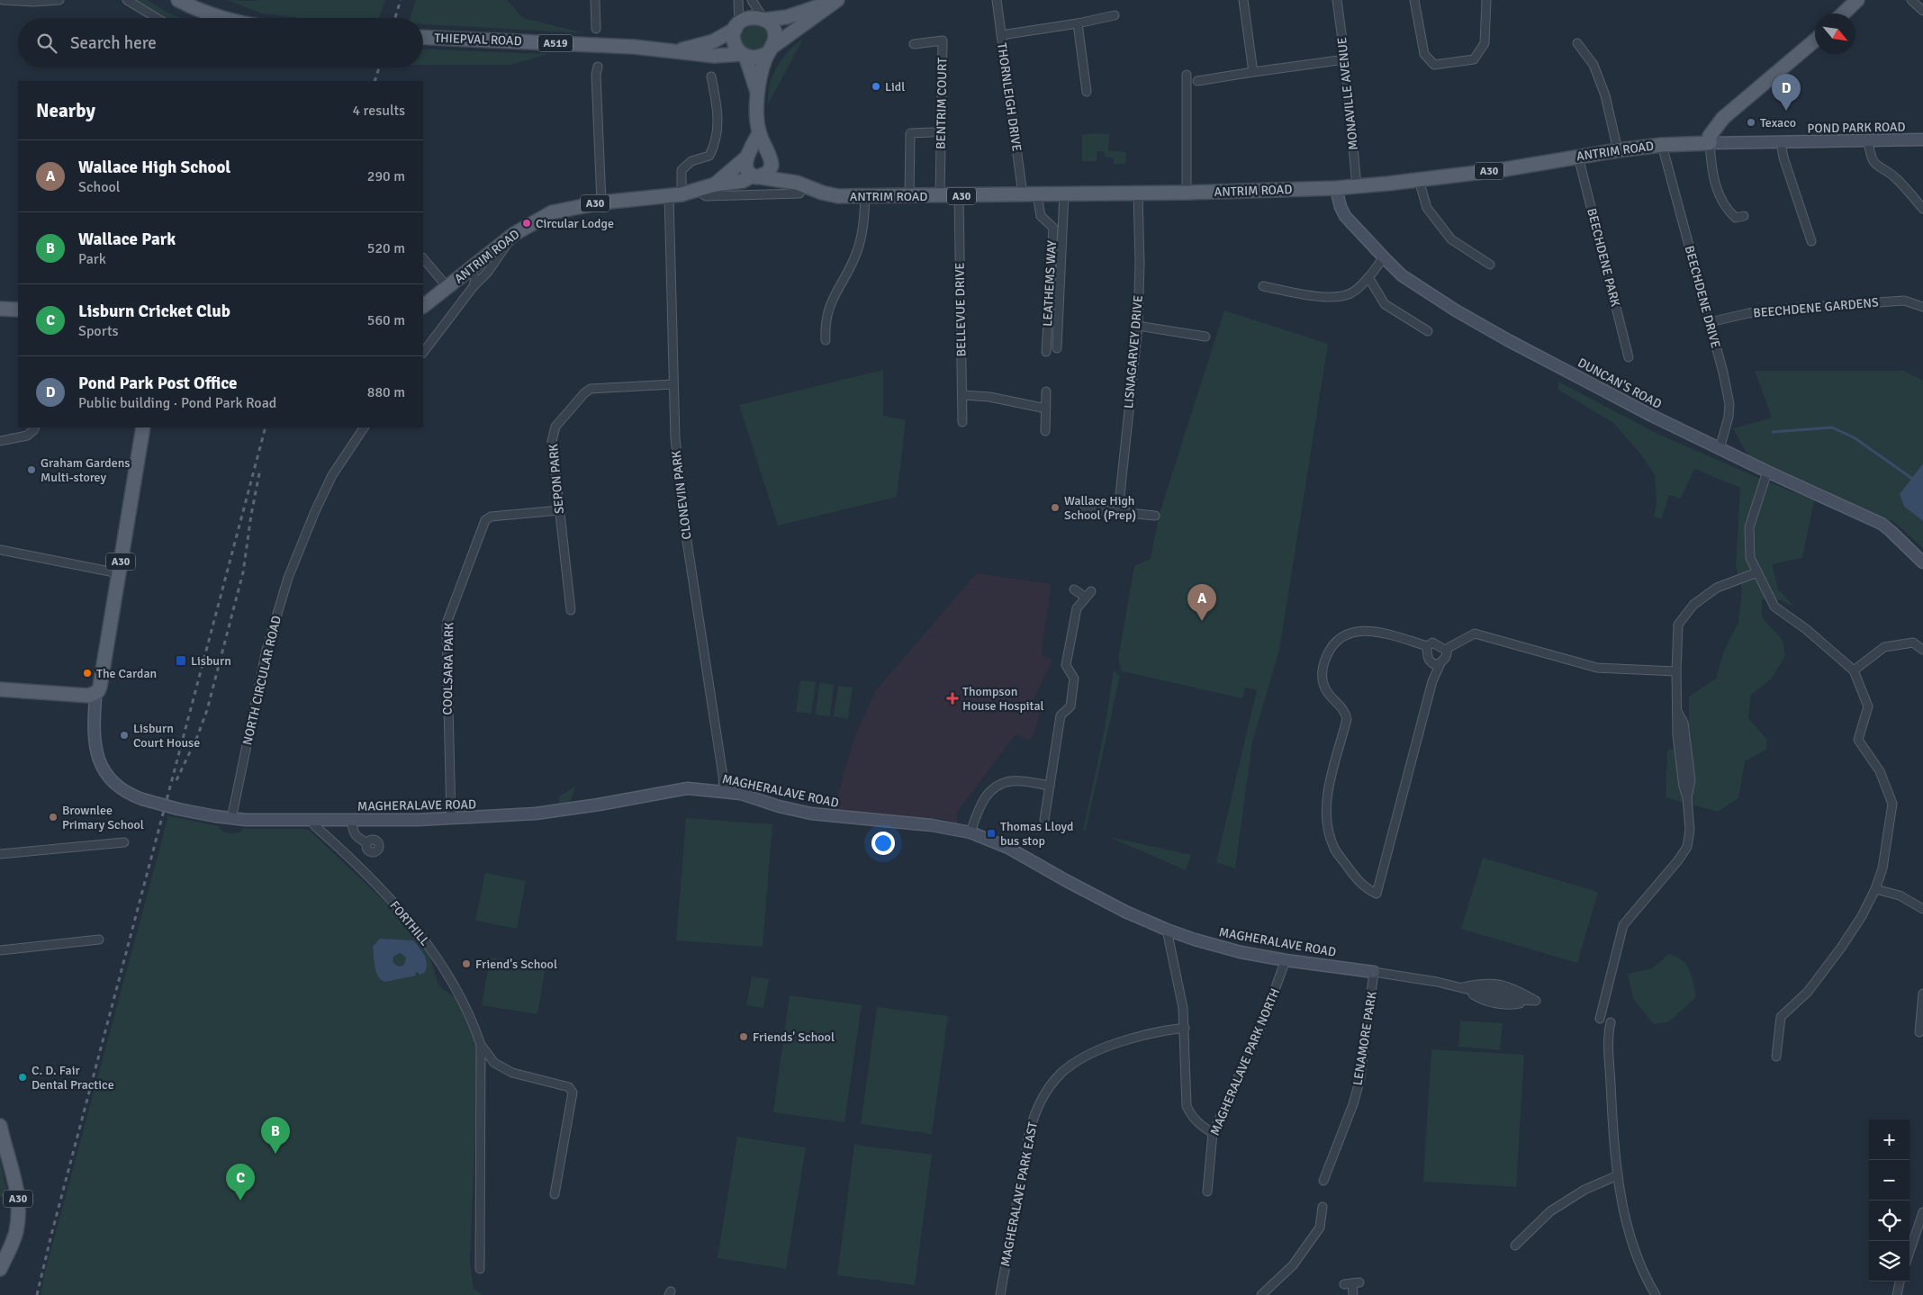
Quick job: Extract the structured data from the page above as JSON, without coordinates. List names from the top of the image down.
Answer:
{
  "streets": {
    "main road": [
      "THIEPVAL ROAD",
      "A519",
      "ANTRIM ROAD",
      "A30"
    ],
    "street": [
      "MONAVILLE AVENUE",
      "THORNLEIGH DRIVE",
      "BENTRIM COURT",
      "POND PARK ROAD",
      "BEECHDENE PARK",
      "LEATHEMS WAY",
      "BEECHDENE DRIVE",
      "BEECHDENE GARDENS",
      "BELLEVUE DRIVE",
      "LISNAGARVEY DRIVE",
      "DUNCAN'S ROAD",
      "SEPON PARK",
      "CLONEVIN PARK",
      "COOLSARA PARK",
      "NORTH CIRCULAR ROAD",
      "MAGHERALAVE ROAD",
      "FORTHILL",
      "LENAMORE PARK",
      "MAGHERALAVE PARK NORTH",
      "MAGHERALAVE PARK EAST"
    ]
  },
  "crossings": [
    ["THIEPVAL ROAD", "A519"],
    ["THIEPVAL ROAD", "A30"],
    ["A519", "A30"],
    ["MONAVILLE AVENUE", "ANTRIM ROAD"],
    ["THORNLEIGH DRIVE", "ANTRIM ROAD"],
    ["BENTRIM COURT", "ANTRIM ROAD"],
    ["POND PARK ROAD", "ANTRIM ROAD"],
    ["ANTRIM ROAD", "A30"],
    ["ANTRIM ROAD", "BEECHDENE PARK"],
    ["ANTRIM ROAD", "LEATHEMS WAY"],
    ["ANTRIM ROAD", "BEECHDENE DRIVE"],
    ["ANTRIM ROAD", "BELLEVUE DRIVE"],
    ["ANTRIM ROAD", "LISNAGARVEY DRIVE"],
    ["ANTRIM ROAD", "DUNCAN'S ROAD"],
    ["ANTRIM ROAD", "CLONEVIN PARK"],
    ["A30", "MAGHERALAVE ROAD"],
    ["BEECHDENE DRIVE", "BEECHDENE GARDENS"],
    ["BEECHDENE DRIVE", "DUNCAN'S ROAD"],
    ["SEPON PARK", "CLONEVIN PARK"],
    ["SEPON PARK", "COOLSARA PARK"],
    ["CLONEVIN PARK", "MAGHERALAVE ROAD"],
    ["COOLSARA PARK", "MAGHERALAVE ROAD"],
    ["NORTH CIRCULAR ROAD", "MAGHERALAVE ROAD"],
    ["MAGHERALAVE ROAD", "FORTHILL"],
    ["MAGHERALAVE ROAD", "LENAMORE PARK"],
    ["MAGHERALAVE ROAD", "MAGHERALAVE PARK NORTH"]
  ],
  "places": {
    "other": [
      "Lidl",
      "Texaco",
      "Circular Lodge",
      "Graham Gardens Multi-storey",
      "Wallace High School (Prep)",
      "The Cardan",
      "Lisburn Court House",
      "Brownlee Primary School",
      "Friend's School",
      "Friends' School",
      "C. D. Fair Dental Practice"
    ],
    "transit": ["Lisburn", "Thomas Lloyd bus stop"],
    "health": ["Thompson House Hospital"]
  },
  "north": "bottom right",
  "page": {
    "search": "Search here",
    "pins": [
      "D",
      "A",
      "B",
      "C"
    ],
    "heading": ["Nearby", "4 results"],
    "list": [
      {
        "mark": "A",
        "name": "Wallace High School",
        "note": "School",
        "value": "290 m"
      },
      {
        "mark": "B",
        "name": "Wallace Park",
        "note": "Park",
        "value": "520 m"
      },
      {
        "mark": "C",
        "name": "Lisburn Cricket Club",
        "note": "Sports",
        "value": "560 m"
      },
      {
        "mark": "D",
        "name": "Pond Park Post Office",
        "note": "Public building · Pond Park Road",
        "value": "880 m"
      }
    ],
    "map_buttons": ["+", "−"]
  }
}
